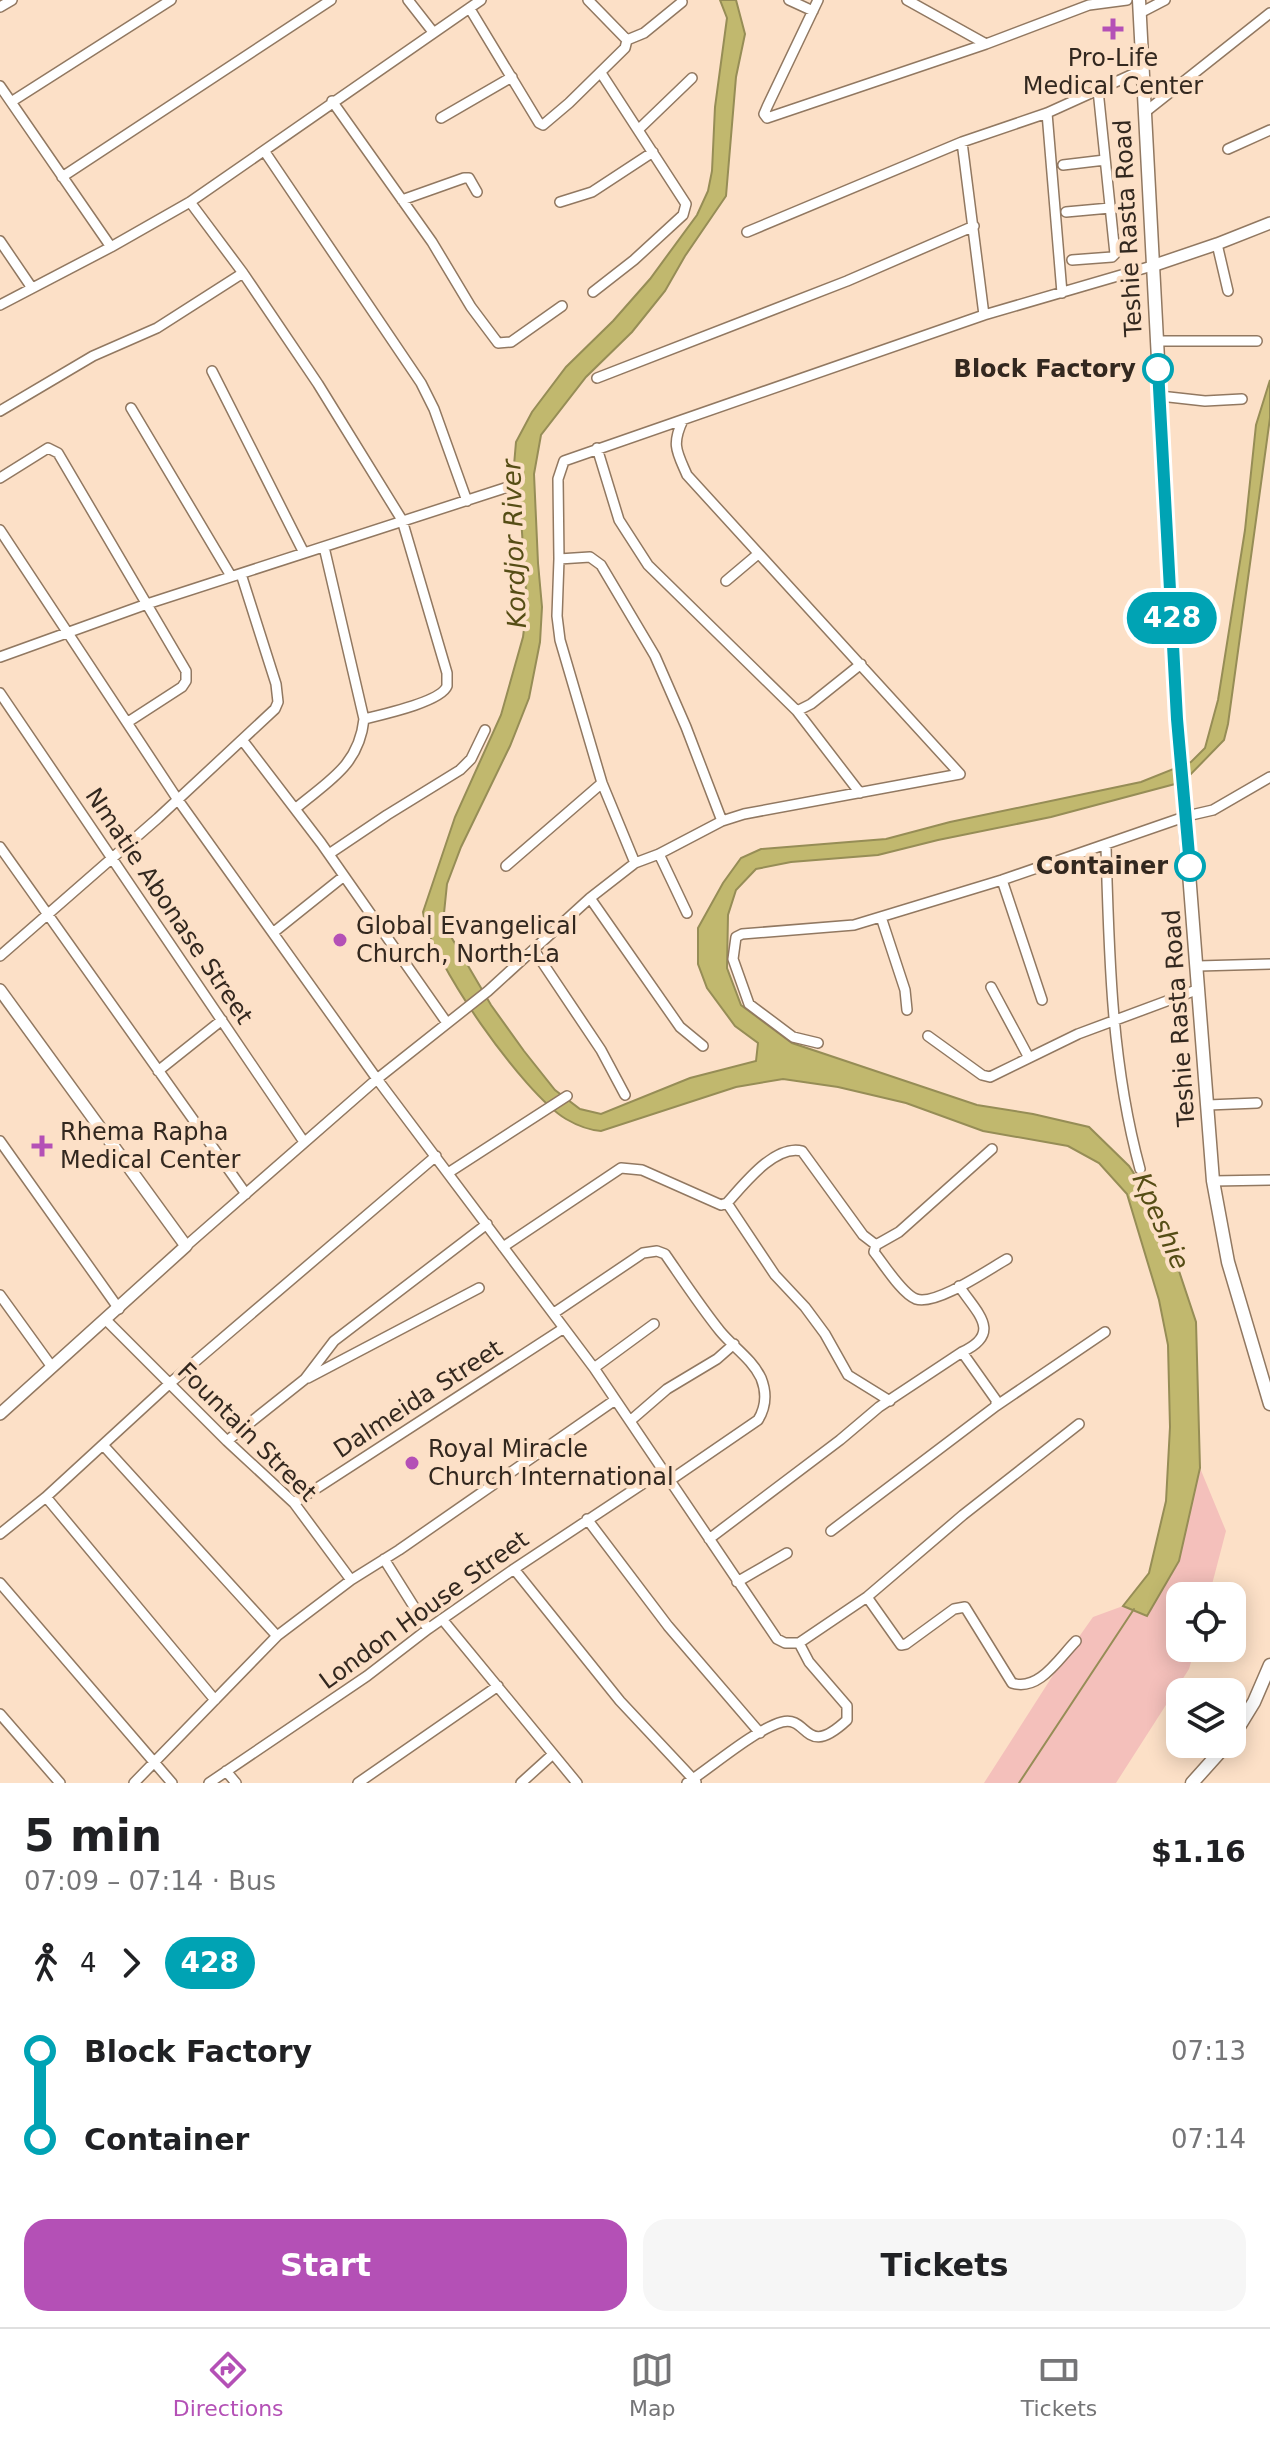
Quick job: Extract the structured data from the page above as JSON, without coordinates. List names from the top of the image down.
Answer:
{
  "streets": {
    "main road": ["Teshie Rasta Road"],
    "street": [
      "Nmatie Abonase Street",
      "Dalmeida Street",
      "Fountain Street",
      "London House Street"
    ]
  },
  "crossings": [
    ["Dalmeida Street", "Fountain Street"]
  ],
  "water": ["Kordjor River", "Kpeshie"],
  "places": {
    "health": ["Pro-Life Medical Center", "Rhema Rapha Medical Center"],
    "other": [
      "Block Factory",
      "Container",
      "Global Evangelical Church, North-La",
      "Royal Miracle Church International"
    ]
  },
  "lines": ["bus line 428"],
  "page": {
    "on_map": "428",
    "heading": ["5 min", "07:09 – 07:14 · Bus", "$1.16"],
    "legs": ["4", "428"],
    "list": [
      {
        "name": "Block Factory",
        "value": "07:13"
      },
      {
        "name": "Container",
        "value": "07:14"
      }
    ],
    "buttons": ["Start", "Tickets"],
    "tabs": ["Directions", "Map", "Tickets"]
  }
}
